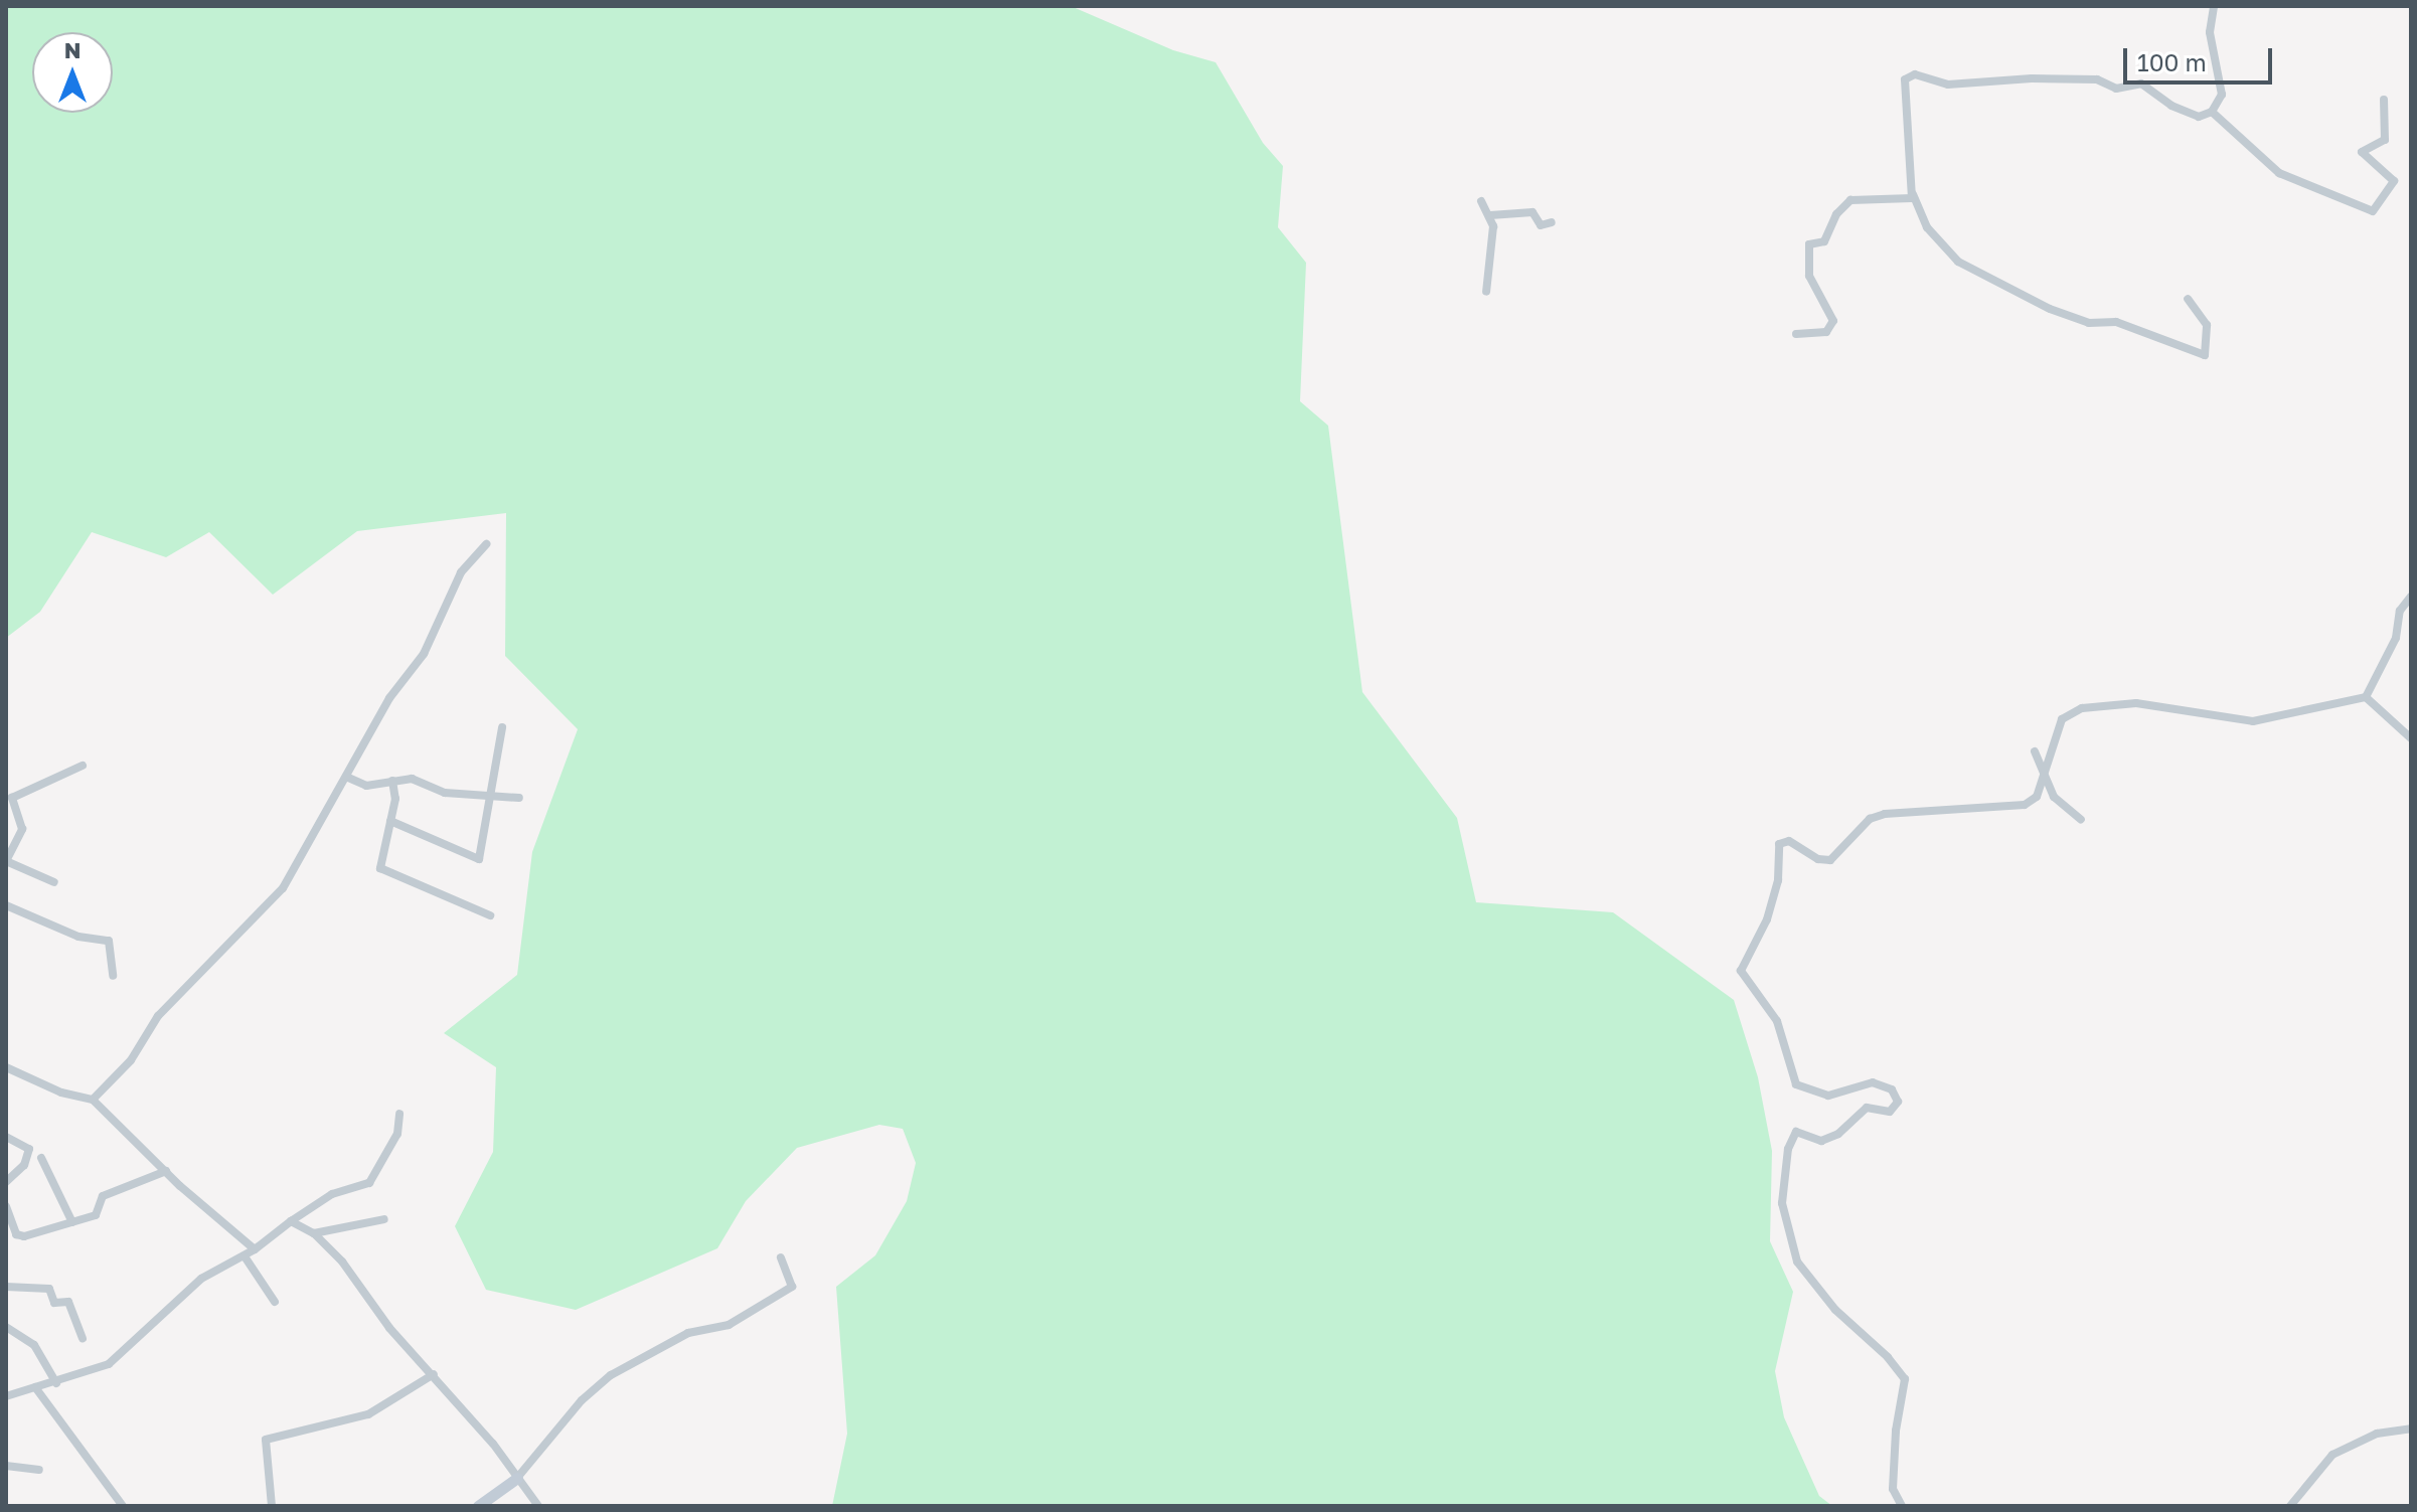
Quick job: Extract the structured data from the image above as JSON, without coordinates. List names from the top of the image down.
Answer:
{
  "scale_bar": "100 m",
  "north": "top"
}
